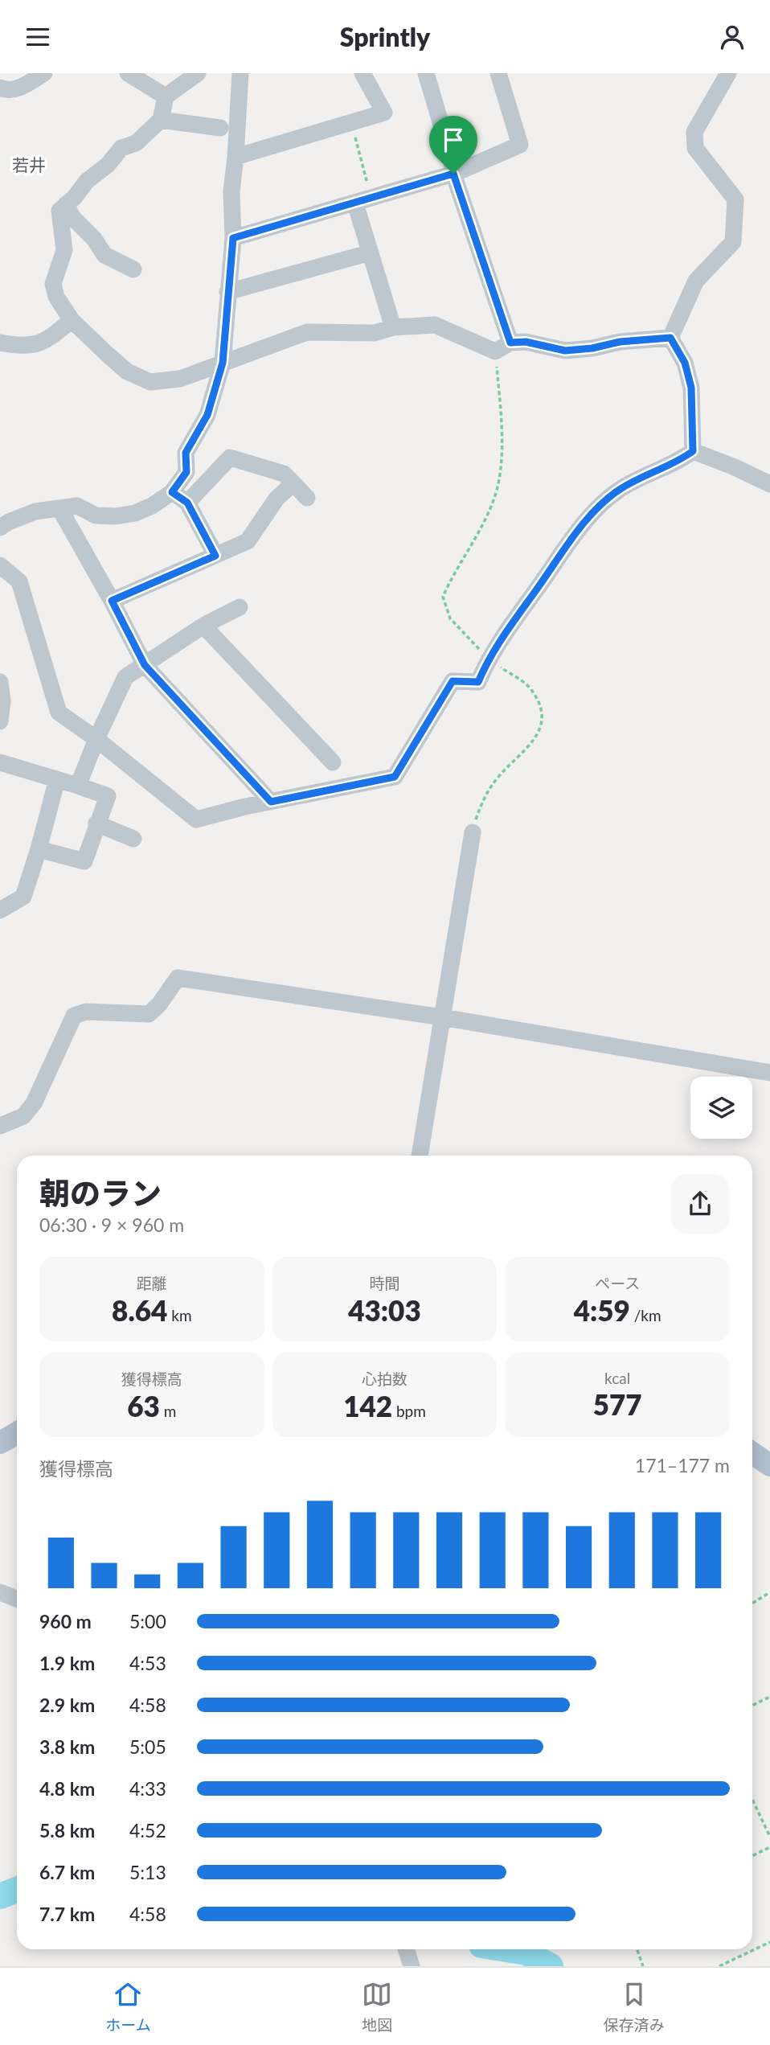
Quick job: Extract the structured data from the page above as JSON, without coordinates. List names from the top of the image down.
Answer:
{
  "districts": ["若井"],
  "page": {
    "header": "Sprintly",
    "heading": ["朝のラン", "06:30 · 9 × 960 m"],
    "stats": [
      ["距離", "8.64 km"],
      ["時間", "43:03"],
      ["ペース", "4:59 /km"],
      ["獲得標高", "63 m"],
      ["心拍数", "142 bpm"],
      ["kcal", "577"]
    ],
    "chart": ["獲得標高", "171–177 m"],
    "list": [
      {
        "name": "960 m",
        "note": "5:00"
      },
      {
        "name": "1.9 km",
        "note": "4:53"
      },
      {
        "name": "2.9 km",
        "note": "4:58"
      },
      {
        "name": "3.8 km",
        "note": "5:05"
      },
      {
        "name": "4.8 km",
        "note": "4:33"
      },
      {
        "name": "5.8 km",
        "note": "4:52"
      },
      {
        "name": "6.7 km",
        "note": "5:13"
      },
      {
        "name": "7.7 km",
        "note": "4:58"
      }
    ],
    "tabs": ["ホーム", "地図", "保存済み"]
  }
}
